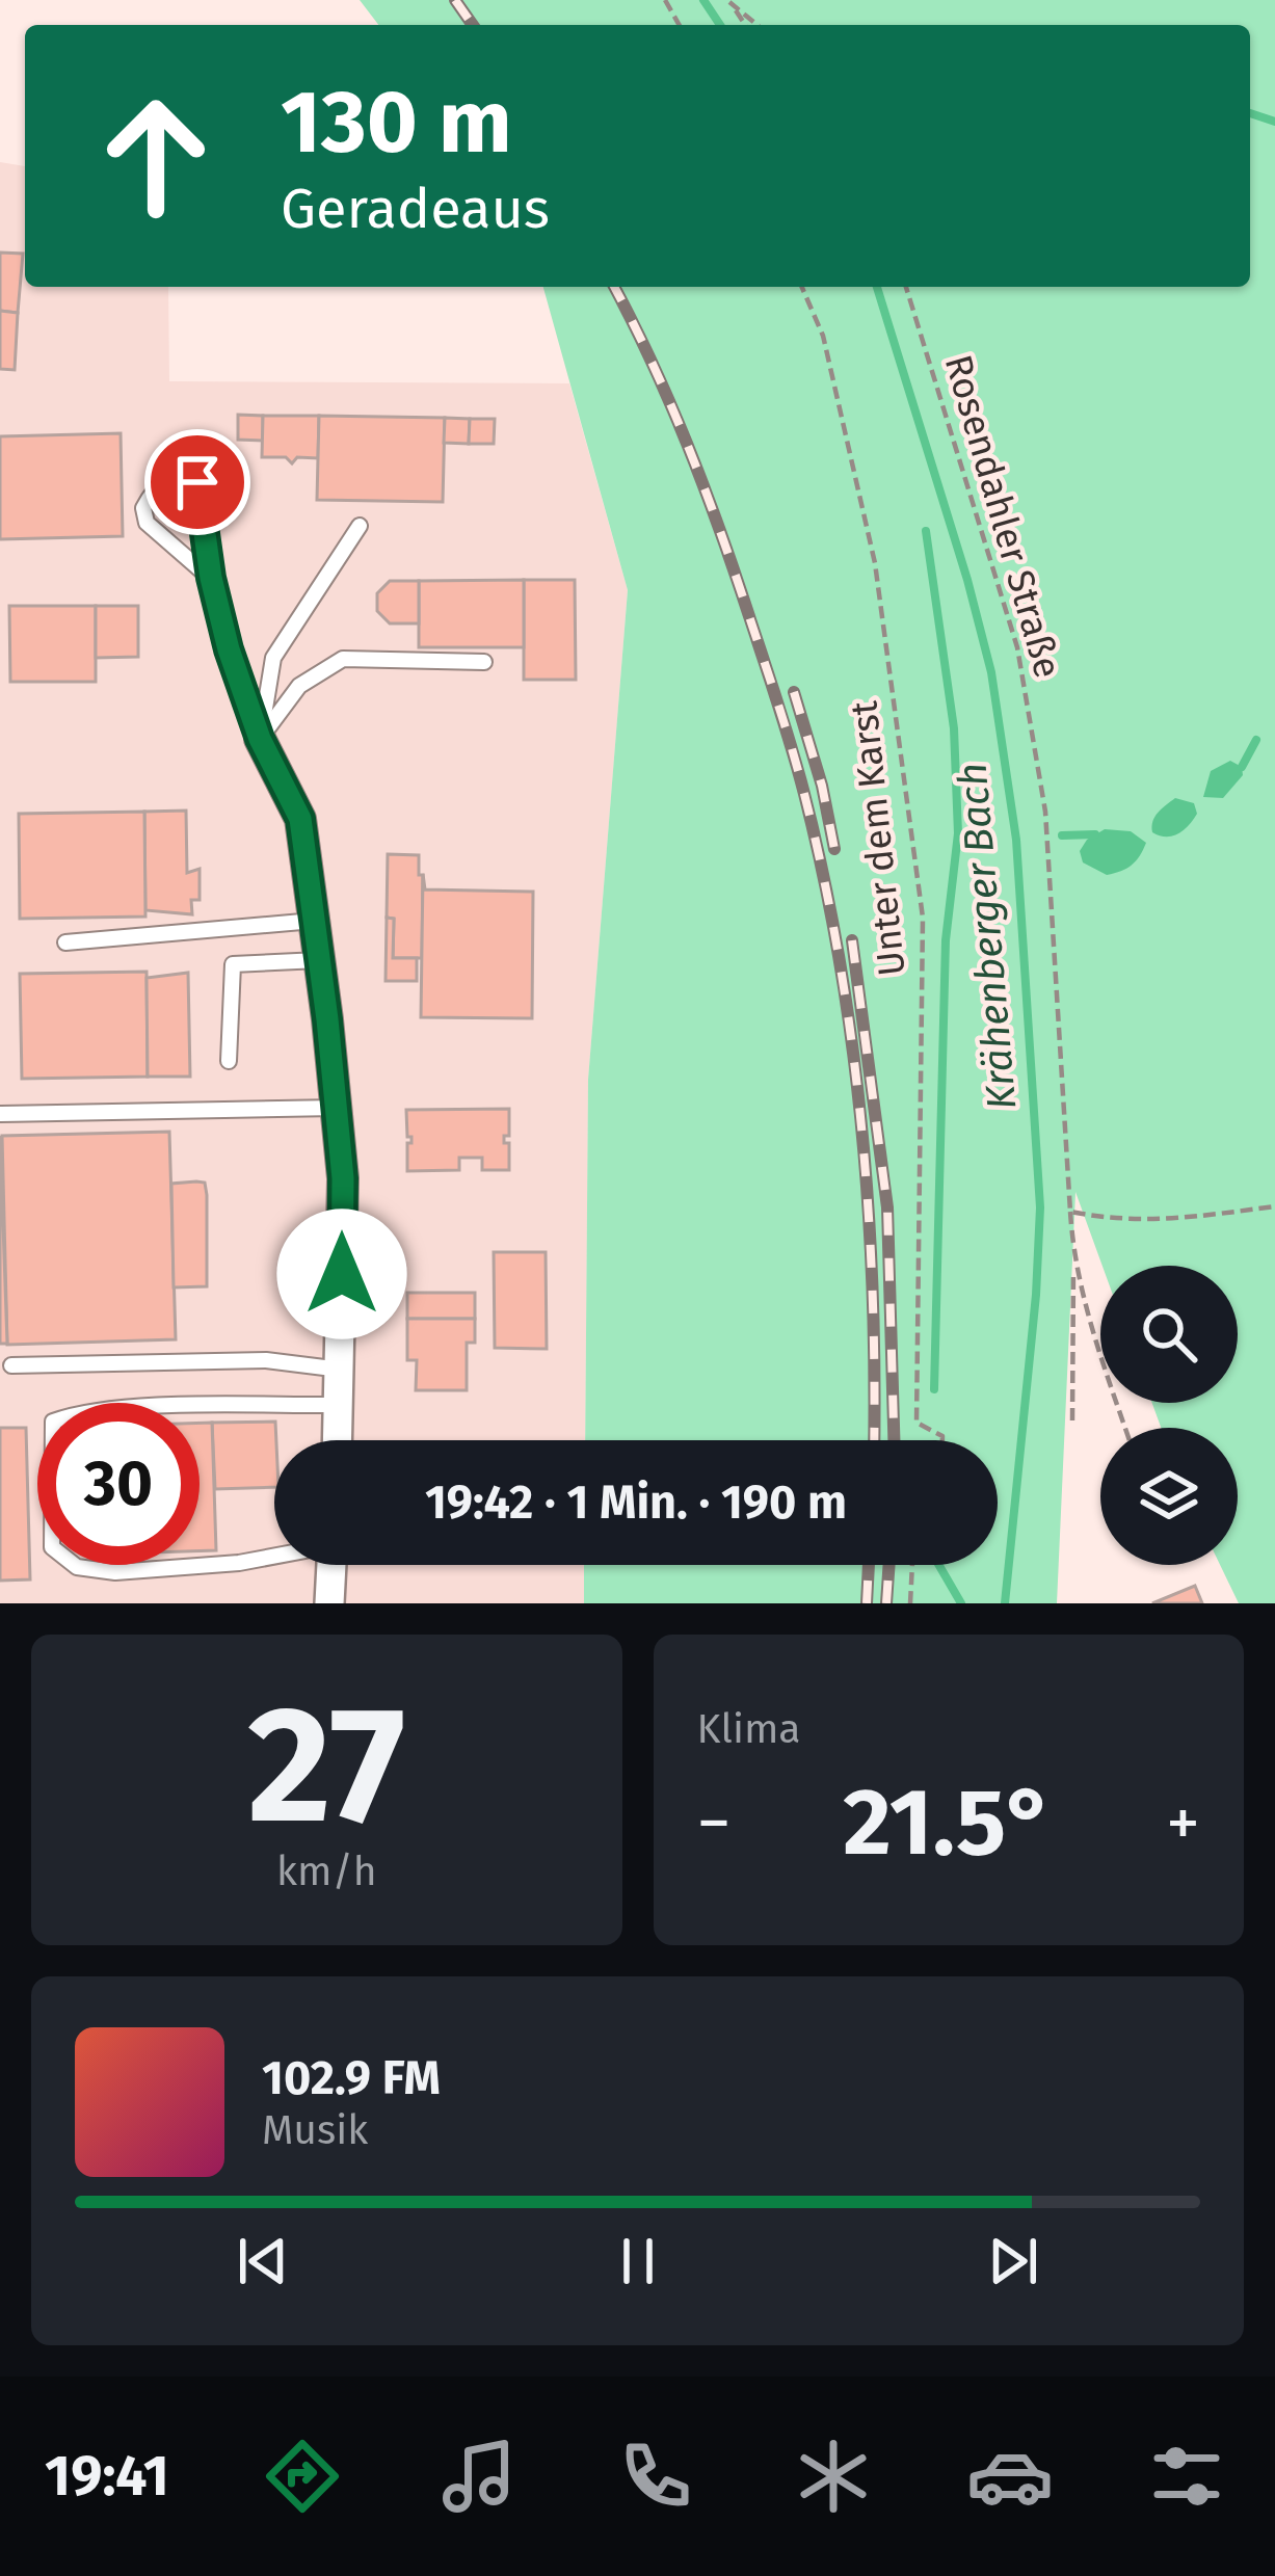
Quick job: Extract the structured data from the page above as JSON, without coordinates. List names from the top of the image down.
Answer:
{
  "streets": {
    "path": ["Rosendahler Straße", "Unter dem Karst"]
  },
  "water": ["Krähenberger Bach"],
  "page": {
    "turn": ["130 m", "Geradeaus"],
    "limit": "30",
    "trip": "19:42 · 1 Min. · 190 m",
    "tile": [
      ["27", "km/h"],
      "Klima"
    ],
    "heat": ["−", "21.5°", "+"],
    "song": ["102.9 FM", "Musik"],
    "tabs": "19:41"
  }
}
